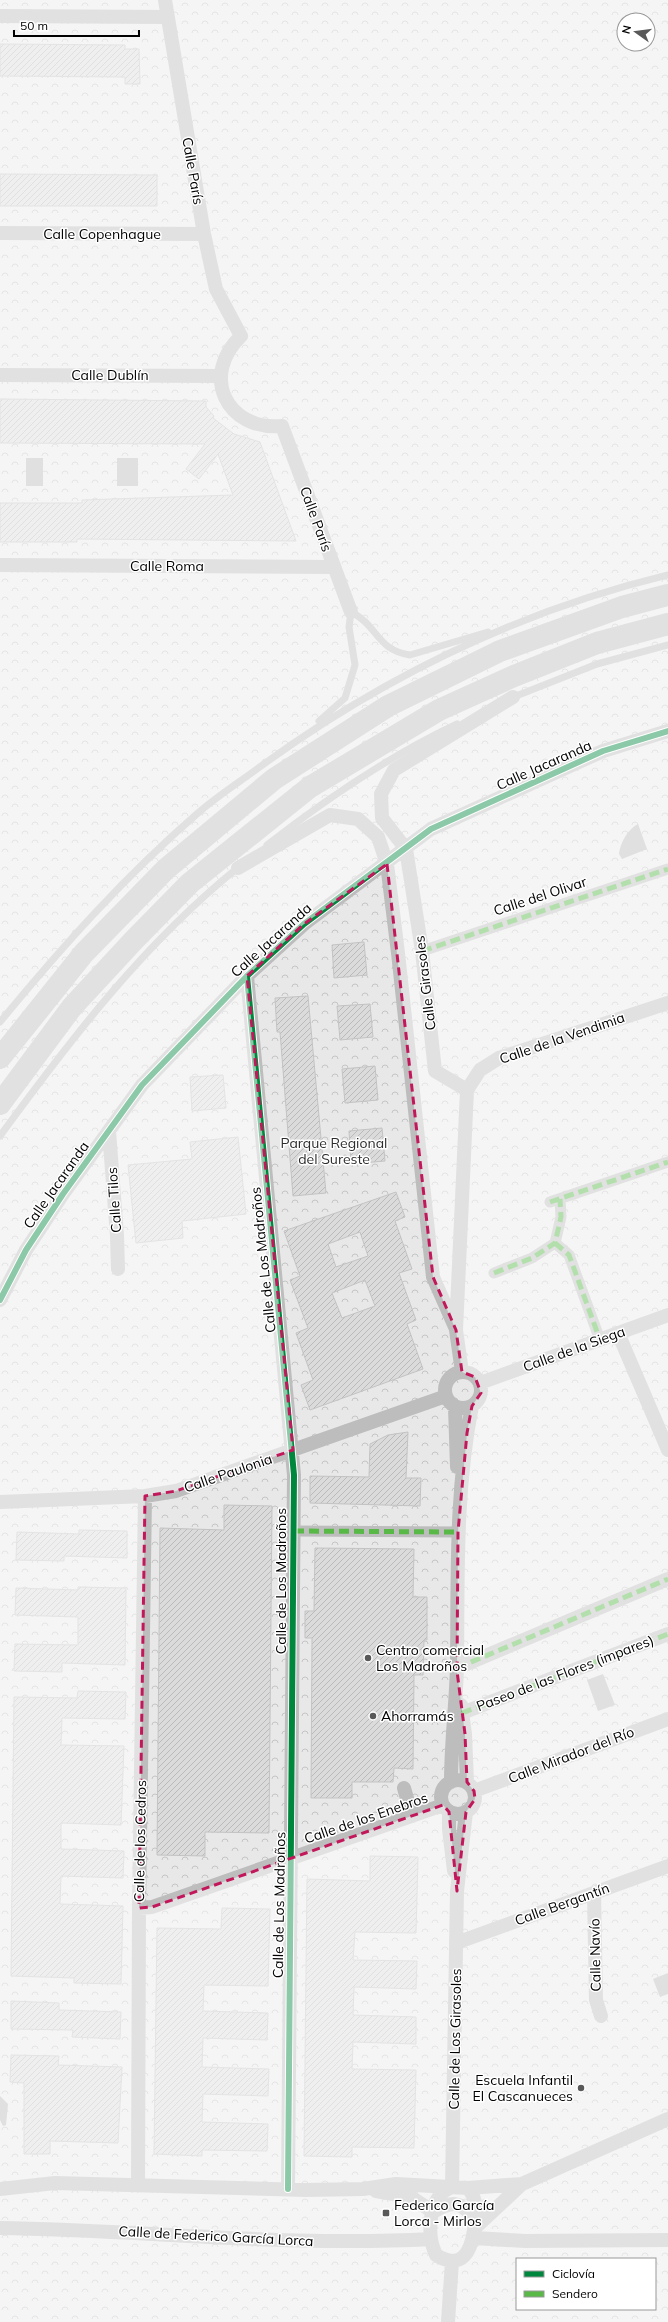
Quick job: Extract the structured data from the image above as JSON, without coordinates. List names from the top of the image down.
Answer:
{
  "streets": {
    "street": [
      "Calle París",
      "Calle Copenhague",
      "Calle Dublín",
      "Calle Roma",
      "Calle Jacaranda",
      "Calle del Olivar",
      "Calle Girasoles",
      "Calle de la Vendimia",
      "Calle Tilos",
      "Calle de Los Madroños",
      "Calle de la Siega",
      "Calle Paulonia",
      "Paseo de las Flores (impares)",
      "Calle Mirador del Río",
      "Calle de los Enebros",
      "Calle de los Cedros",
      "Calle Bergantín",
      "Calle Navío",
      "Calle de Los Girasoles",
      "Calle de Federico García Lorca"
    ]
  },
  "crossings": [
    ["Calle París", "Calle Copenhague"],
    ["Calle París", "Calle Dublín"],
    ["Calle París", "Calle Roma"],
    ["Calle Jacaranda", "Calle Girasoles"],
    ["Calle Jacaranda", "Calle Tilos"],
    ["Calle Jacaranda", "Calle de Los Madroños"],
    ["Calle del Olivar", "Calle Girasoles"],
    ["Calle Girasoles", "Calle de la Vendimia"],
    ["Calle Girasoles", "Calle de la Siega"],
    ["Calle Girasoles", "Calle Paulonia"],
    ["Calle de Los Madroños", "Calle Paulonia"],
    ["Calle de Los Madroños", "Calle de los Enebros"],
    ["Calle de la Siega", "Calle Paulonia"],
    ["Calle Paulonia", "Calle de los Cedros"],
    ["Calle Mirador del Río", "Calle de los Enebros"],
    ["Calle Mirador del Río", "Calle de Los Girasoles"],
    ["Calle de los Enebros", "Calle de los Cedros"],
    ["Calle de los Enebros", "Calle de Los Girasoles"],
    ["Calle Bergantín", "Calle Navío"],
    ["Calle Bergantín", "Calle de Los Girasoles"]
  ],
  "parks": ["Parque Regional del Sureste"],
  "places": {
    "other": ["Centro comercial Los Madroños", "Ahorramás", "Escuela Infantil El Cascanueces"],
    "transit": ["Federico García Lorca - Mirlos"]
  },
  "legend": ["Ciclovía", "Sendero"],
  "scale_bar": "50 m",
  "north": "left"
}
